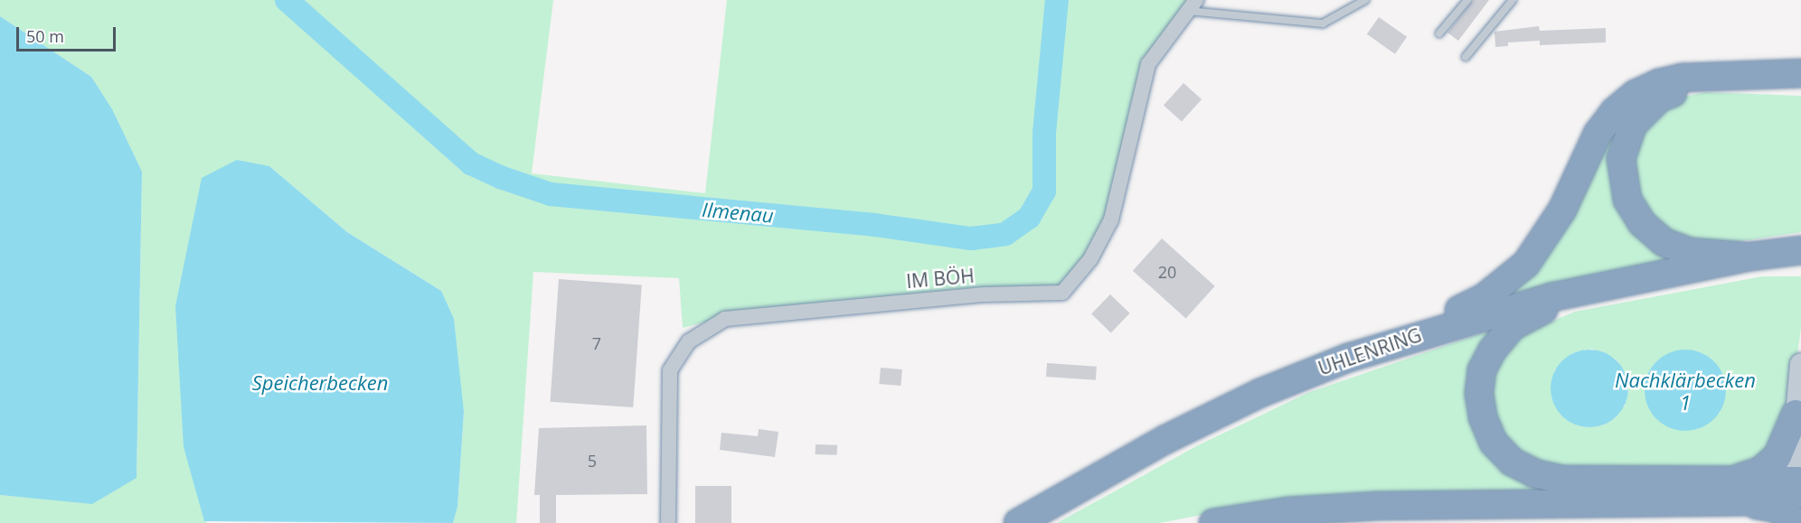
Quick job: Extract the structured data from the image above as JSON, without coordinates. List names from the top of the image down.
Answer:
{
  "streets": {
    "highway": ["UHLENRING"],
    "street": ["IM BÖH"]
  },
  "water": ["Ilmenau", "Nachklärbecken 1", "Speicherbecken"],
  "house_numbers": ["20", "7", "5"],
  "scale_bar": "50 m"
}
